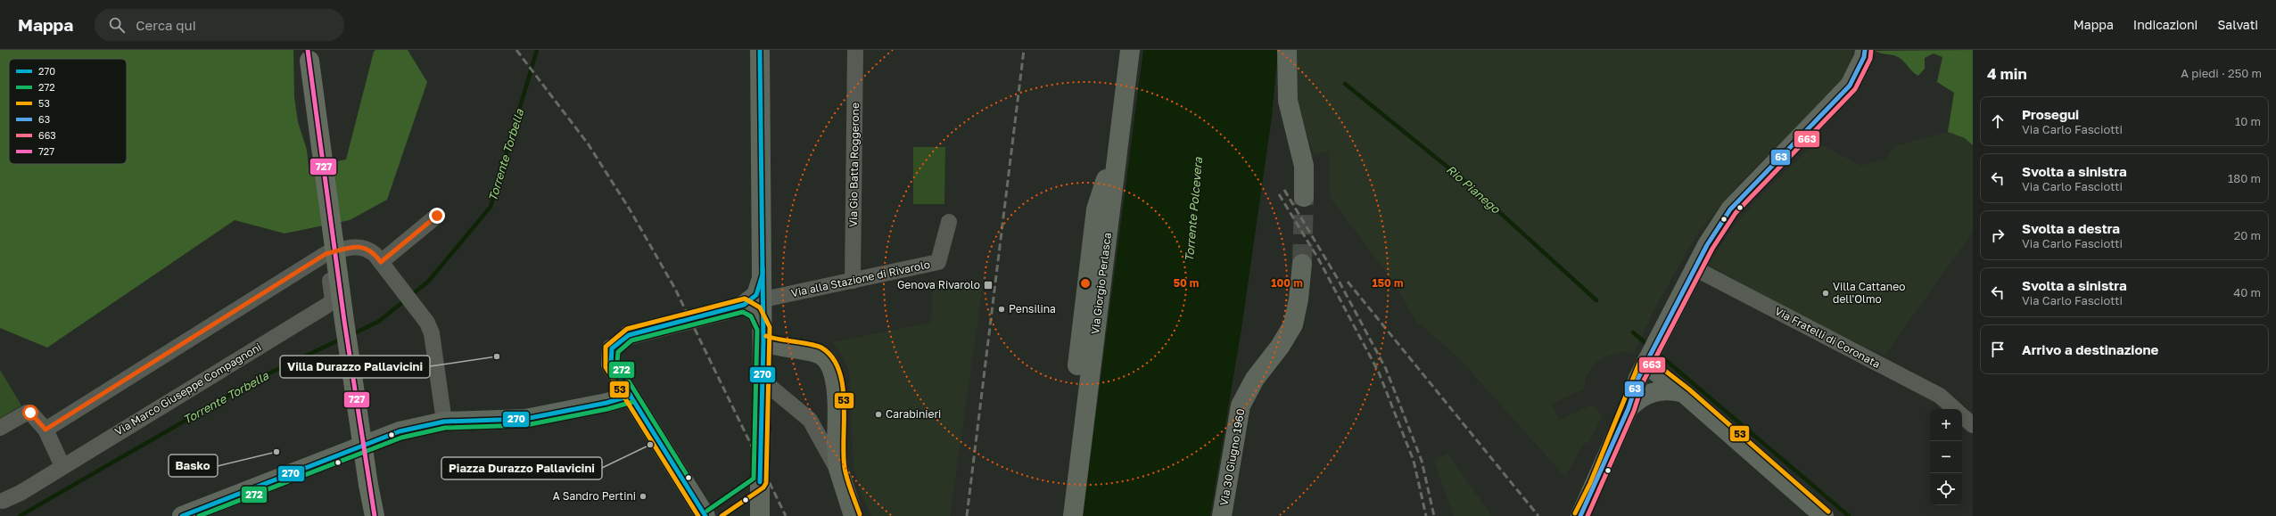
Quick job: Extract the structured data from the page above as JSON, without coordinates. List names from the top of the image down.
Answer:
{
  "streets": {
    "main road": ["Via Giorgio Perlasca", "Via 30 Giugno 1960"],
    "street": [
      "Via Gio Batta Roggerone",
      "Via alla Stazione di Rivarolo",
      "Via Fratelli di Coronata",
      "Via Marco Giuseppe Compagnoni"
    ]
  },
  "crossings": [
    ["Via Gio Batta Roggerone", "Via alla Stazione di Rivarolo"]
  ],
  "water": ["Torrente Torbella", "Rio Pianego", "Torrente Polcevera"],
  "places": {
    "transit": ["Genova Rivarolo"],
    "other": [
      "Villa Cattaneo dell'Olmo",
      "Pensilina",
      "Villa Durazzo Pallavicini",
      "Carabinieri",
      "Piazza Durazzo Pallavicini",
      "Basko",
      "A Sandro Pertini"
    ]
  },
  "lines": [
    "transit line 270",
    "transit line 63",
    "transit line 727",
    "transit line 663",
    "transit line 53",
    "transit line 272"
  ],
  "legend": [
    "270",
    "272",
    "53",
    "63",
    "663",
    "727"
  ],
  "page": {
    "header": "Mappa",
    "search": "Cerca qui",
    "nav": ["Mappa", "Indicazioni", "Salvati"],
    "heading": ["4 min", "A piedi · 250 m"],
    "list": [
      ["Prosegui", "Via Carlo Fasciotti", "10 m"],
      ["Svolta a sinistra", "Via Carlo Fasciotti", "180 m"],
      ["Svolta a destra", "Via Carlo Fasciotti", "20 m"],
      ["Svolta a sinistra", "Via Carlo Fasciotti", "40 m"],
      "Arrivo a destinazione"
    ],
    "map_buttons": ["+", "−"]
  },
  "rings": ["50 m", "100 m", "150 m"]
}
